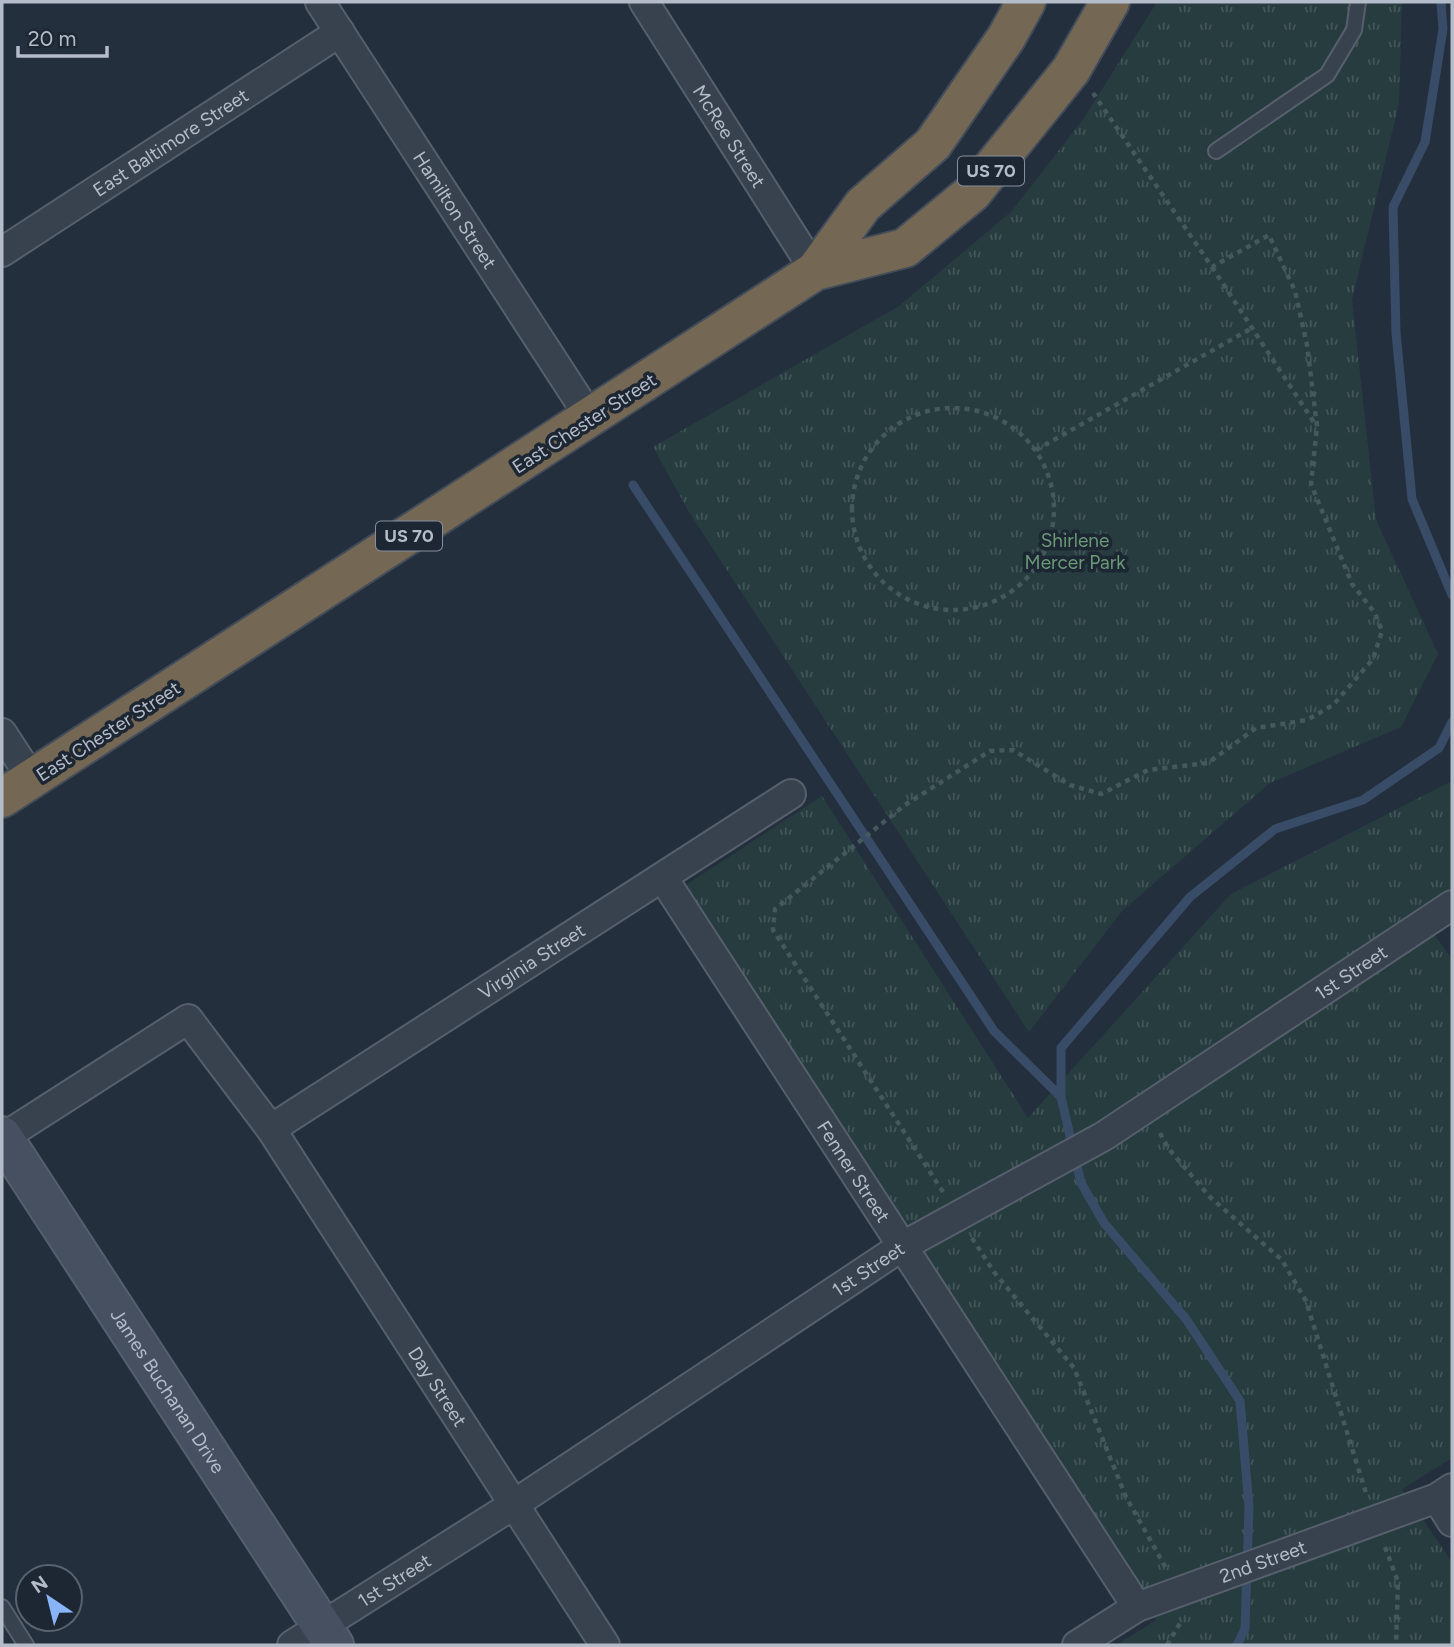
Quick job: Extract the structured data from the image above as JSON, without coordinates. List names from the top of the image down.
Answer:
{
  "streets": {
    "highway": ["US 70", "East Chester Street"],
    "street": [
      "McRee Street",
      "East Baltimore Street",
      "Hamilton Street",
      "Virginia Street",
      "1st Street",
      "Fenner Street",
      "Day Street",
      "James Buchanan Drive",
      "2nd Street"
    ]
  },
  "crossings": [
    ["McRee Street", "US 70"],
    ["McRee Street", "East Chester Street"],
    ["East Baltimore Street", "Hamilton Street"],
    ["US 70", "East Chester Street"],
    ["Hamilton Street", "East Chester Street"],
    ["Virginia Street", "Fenner Street"],
    ["Virginia Street", "Day Street"],
    ["1st Street", "Fenner Street"],
    ["1st Street", "Day Street"],
    ["1st Street", "James Buchanan Drive"],
    ["Fenner Street", "2nd Street"],
    ["Day Street", "James Buchanan Drive"]
  ],
  "parks": ["Shirlene Mercer Park"],
  "scale_bar": "20 m",
  "north": "top left"
}
